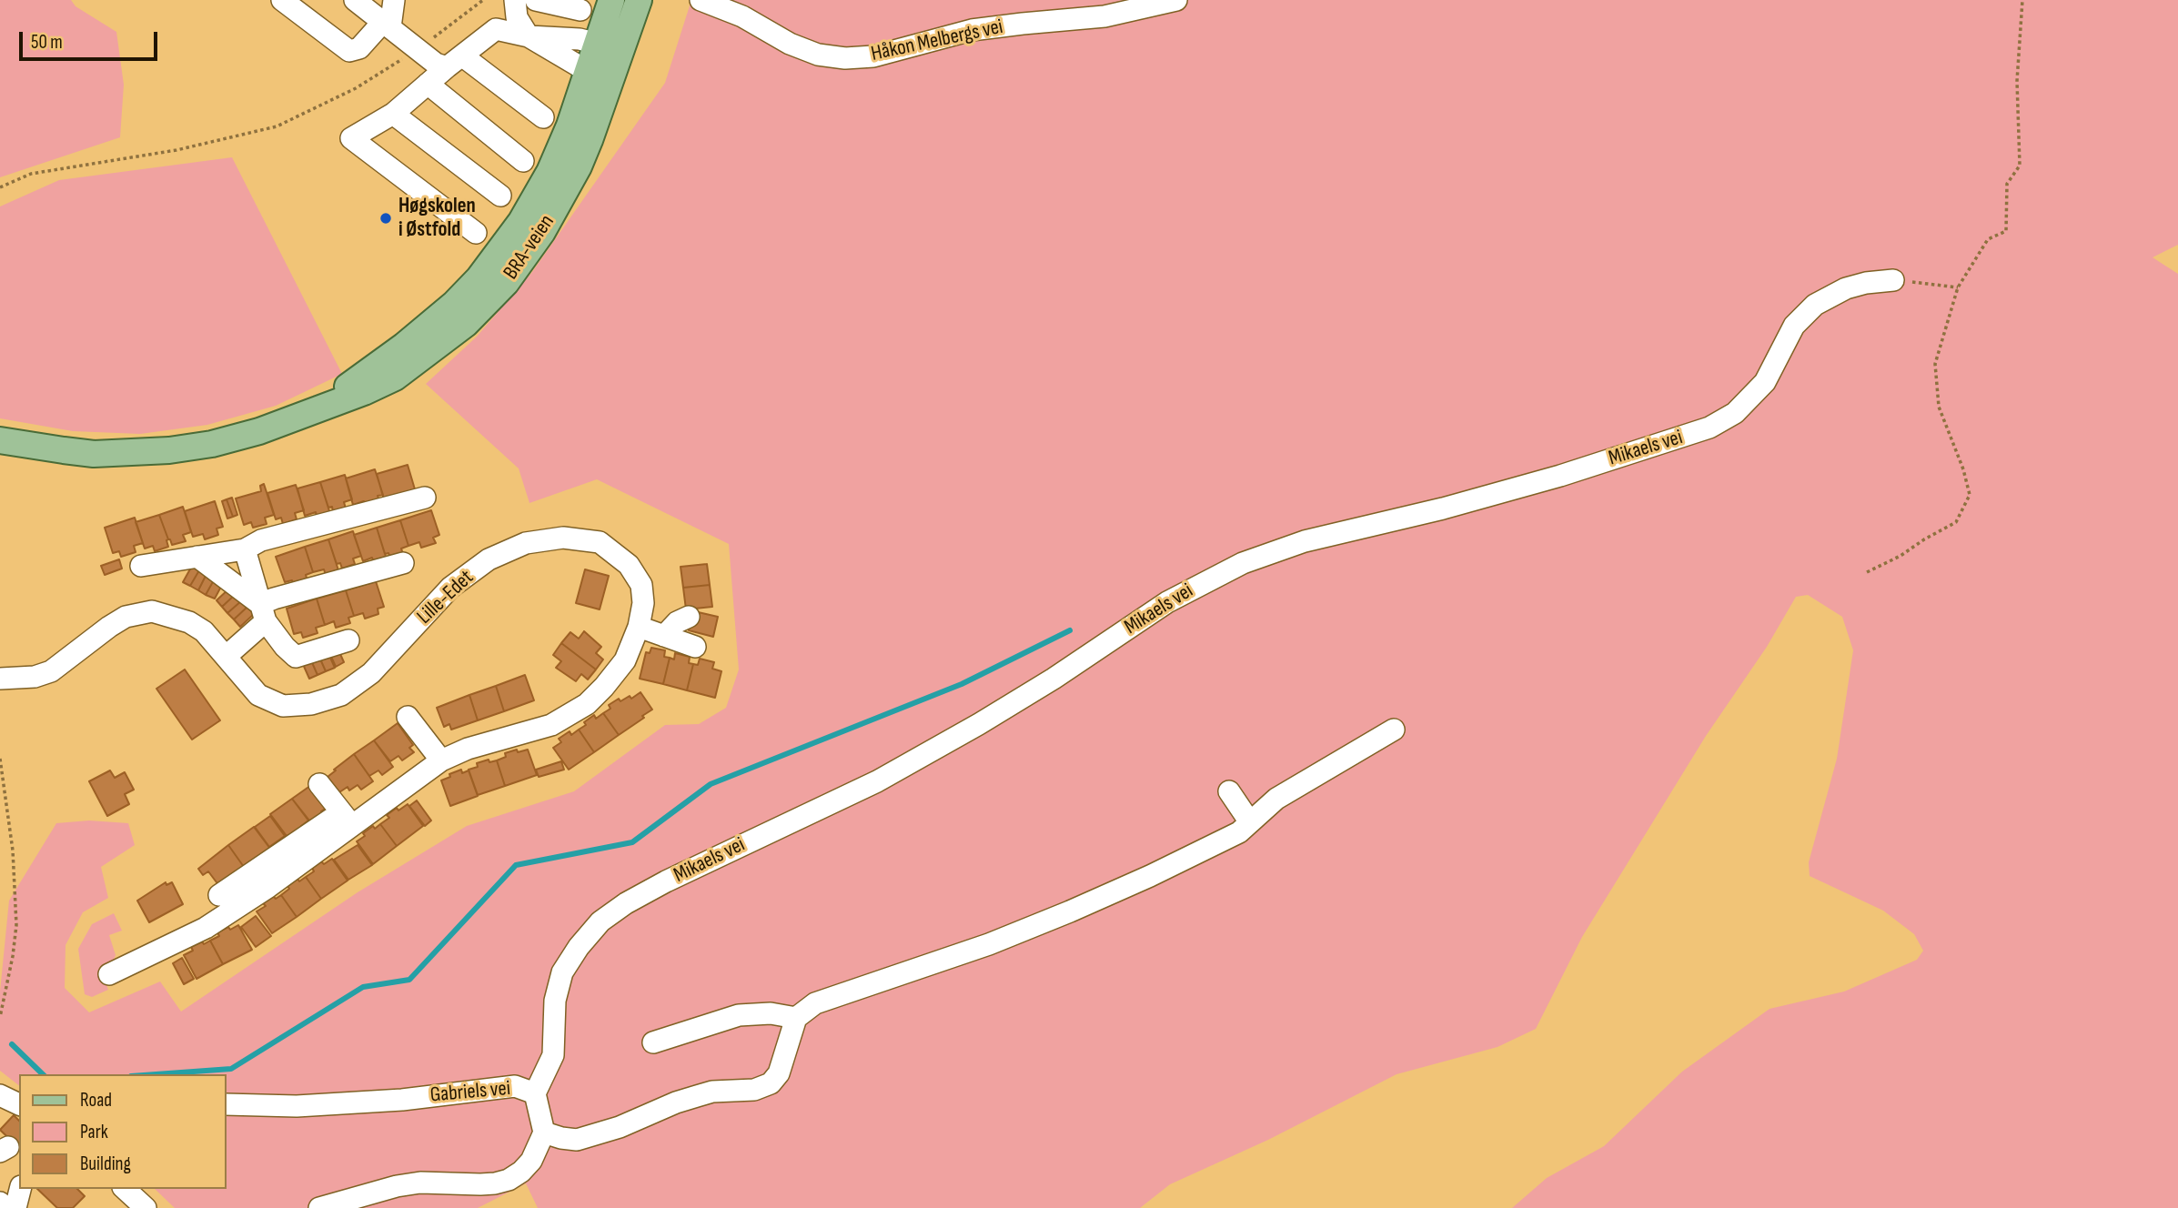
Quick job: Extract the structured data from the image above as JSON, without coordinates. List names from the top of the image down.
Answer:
{
  "streets": {
    "main road": ["BRA-veien"],
    "street": [
      "Håkon Melbergs vei",
      "Mikaels vei",
      "Lille-Edet",
      "Gabriels vei"
    ]
  },
  "crossings": [
    ["Mikaels vei", "Gabriels vei"]
  ],
  "places": ["Høgskolen i Østfold"],
  "legend": ["Road", "Park", "Building"],
  "scale_bar": "50 m"
}
